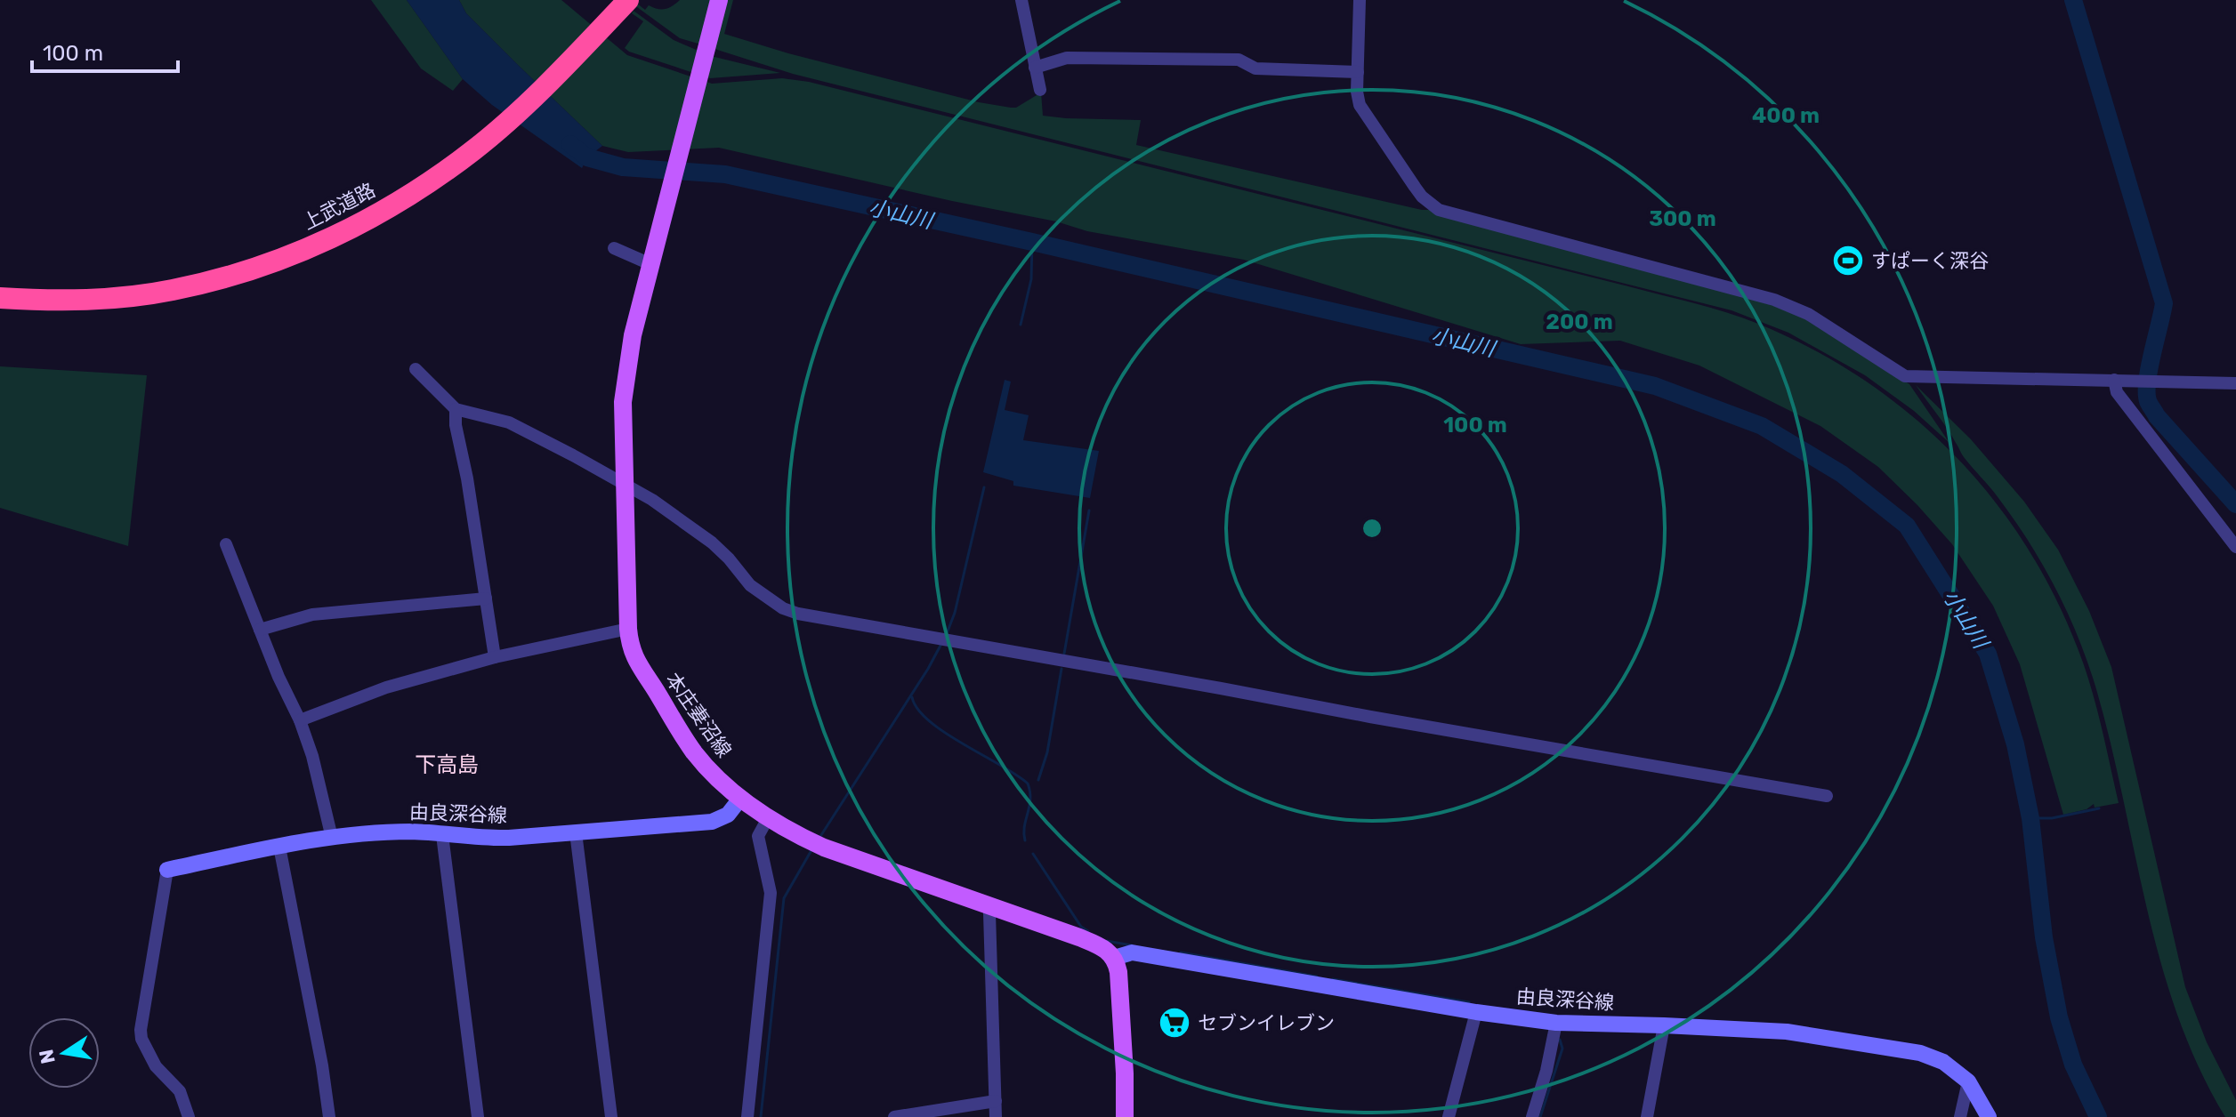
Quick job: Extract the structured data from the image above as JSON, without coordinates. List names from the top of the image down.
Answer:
{
  "streets": {
    "highway": ["上武道路"],
    "main road": ["本庄妻沼線", "由良深谷線"]
  },
  "crossings": [
    ["本庄妻沼線", "由良深谷線"]
  ],
  "districts": ["下高島"],
  "water": ["小山川"],
  "places": {
    "sports": ["すぱーく深谷"],
    "supermarket": ["セブンイレブン"]
  },
  "scale_bar": "100 m",
  "north": "left",
  "rings": [
    "400 m",
    "300 m",
    "200 m",
    "100 m"
  ]
}
